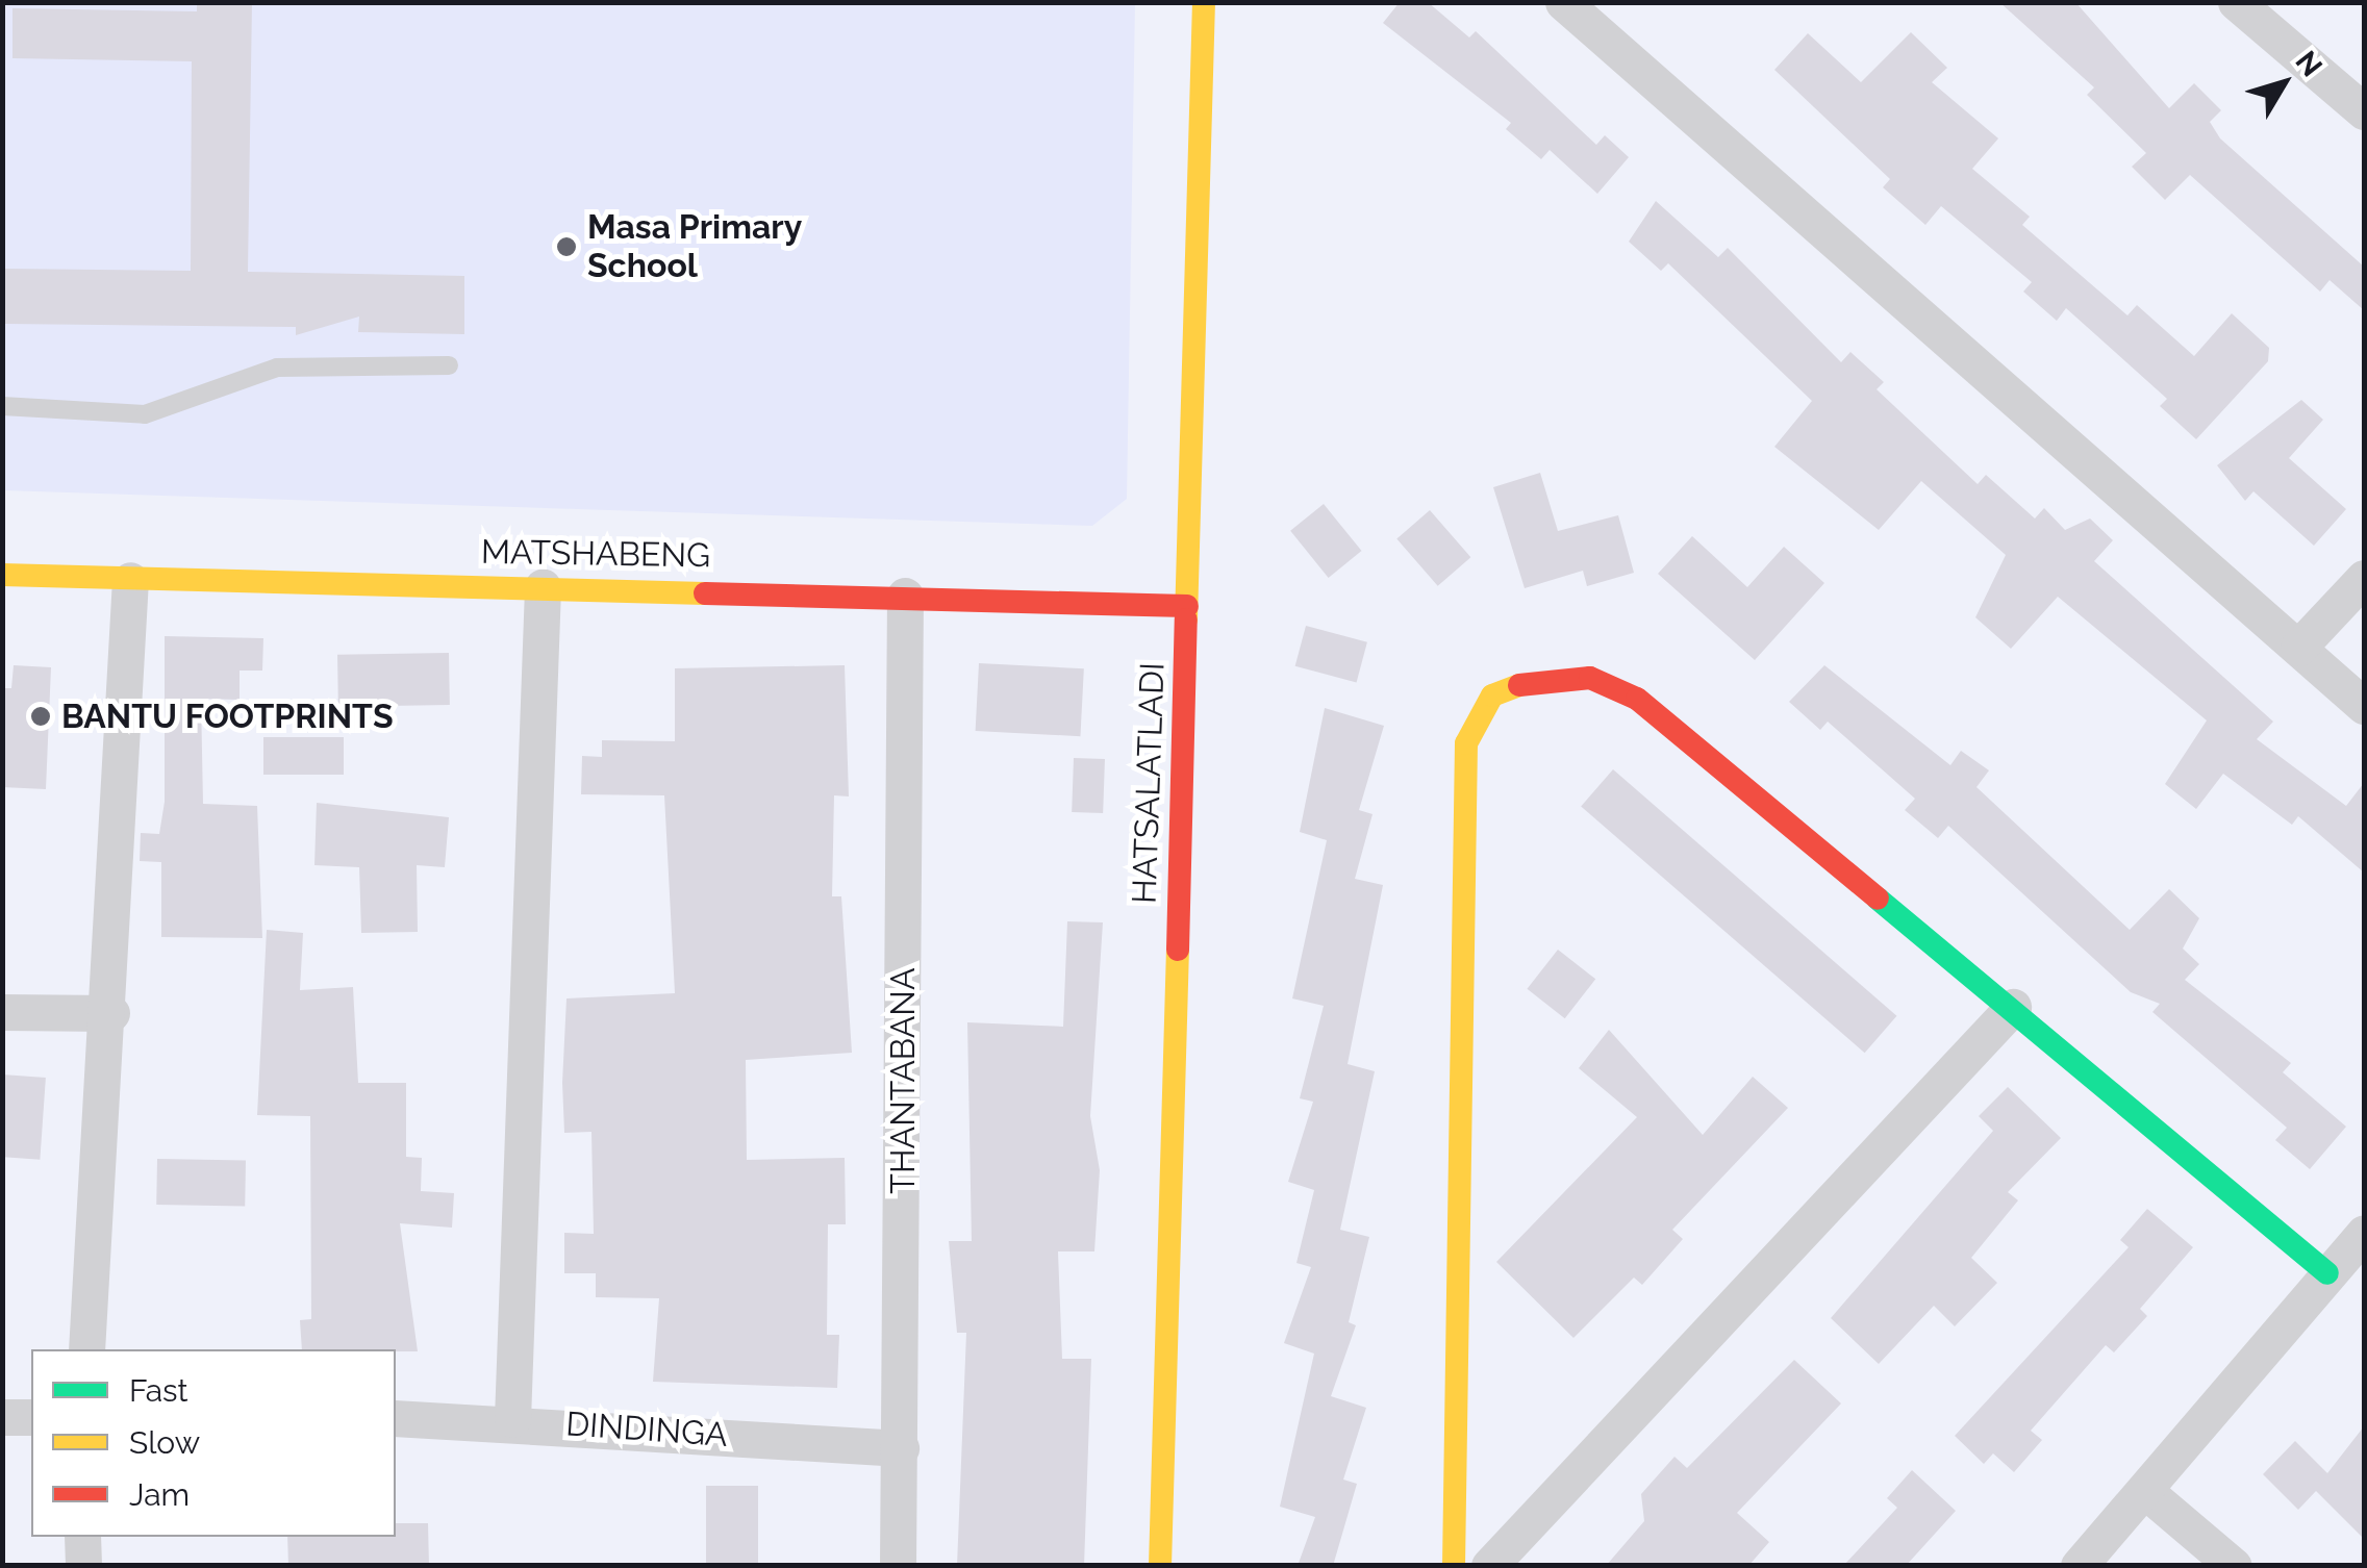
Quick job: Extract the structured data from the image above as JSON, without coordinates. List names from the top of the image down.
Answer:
{
  "streets": {
    "street": [
      "MATSHABENG",
      "HATSALATLADI",
      "THANTABANA",
      "DINDINGA"
    ]
  },
  "crossings": [
    ["MATSHABENG", "HATSALATLADI"],
    ["MATSHABENG", "THANTABANA"],
    ["THANTABANA", "DINDINGA"]
  ],
  "places": ["Masa Primary School", "BANTU FOOTPRINTS"],
  "legend": ["Fast", "Slow", "Jam"],
  "north": "top right"
}
